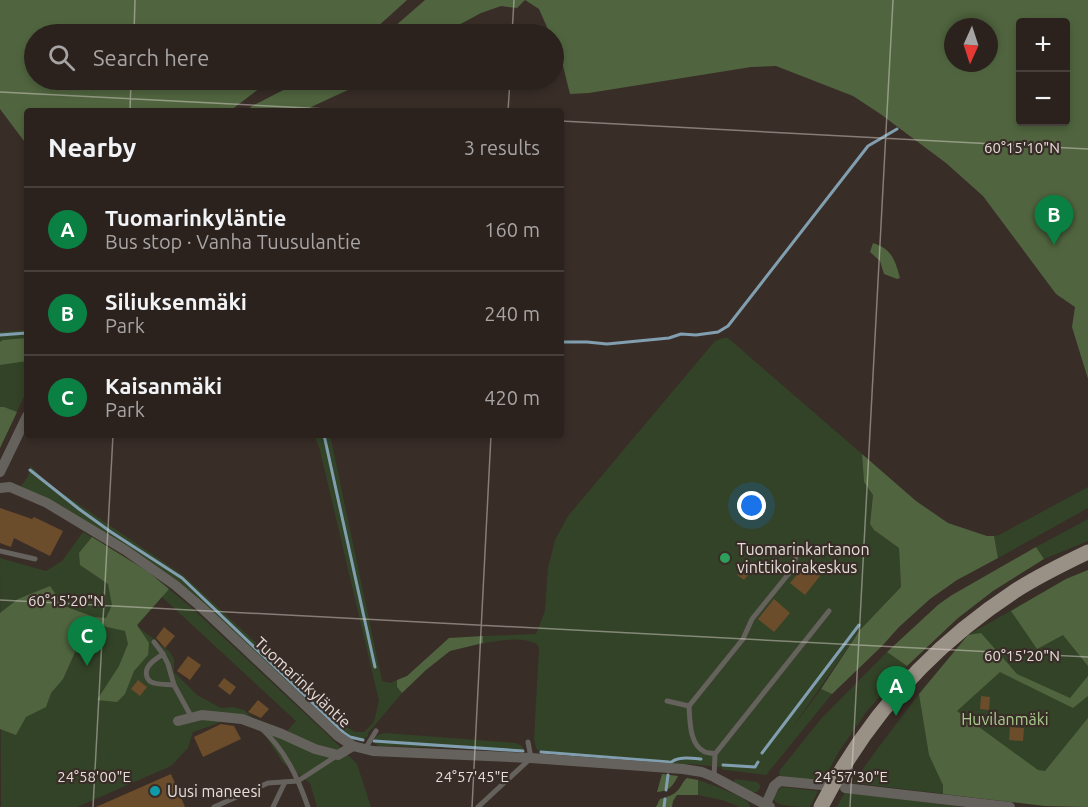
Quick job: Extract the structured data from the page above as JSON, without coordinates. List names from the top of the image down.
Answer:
{
  "streets": {
    "street": ["Tuomarinkyläntie"]
  },
  "parks": ["Huvilanmäki"],
  "places": ["Tuomarinkartanon vinttikoirakeskus", "Uusi maneesi"],
  "north": "bottom",
  "page": {
    "map_buttons": ["+", "−"],
    "search": "Search here",
    "heading": ["Nearby", "3 results"],
    "list": [
      {
        "mark": "A",
        "name": "Tuomarinkyläntie",
        "note": "Bus stop · Vanha Tuusulantie",
        "value": "160 m"
      },
      {
        "mark": "B",
        "name": "Siliuksenmäki",
        "note": "Park",
        "value": "240 m"
      },
      {
        "mark": "C",
        "name": "Kaisanmäki",
        "note": "Park",
        "value": "420 m"
      }
    ],
    "pins": ["B", "C", "A"]
  },
  "coordinates": [
    "60°15'10\"N",
    "60°15'20\"N",
    "24°58'00\"E",
    "24°57'45\"E",
    "24°57'30\"E"
  ]
}
